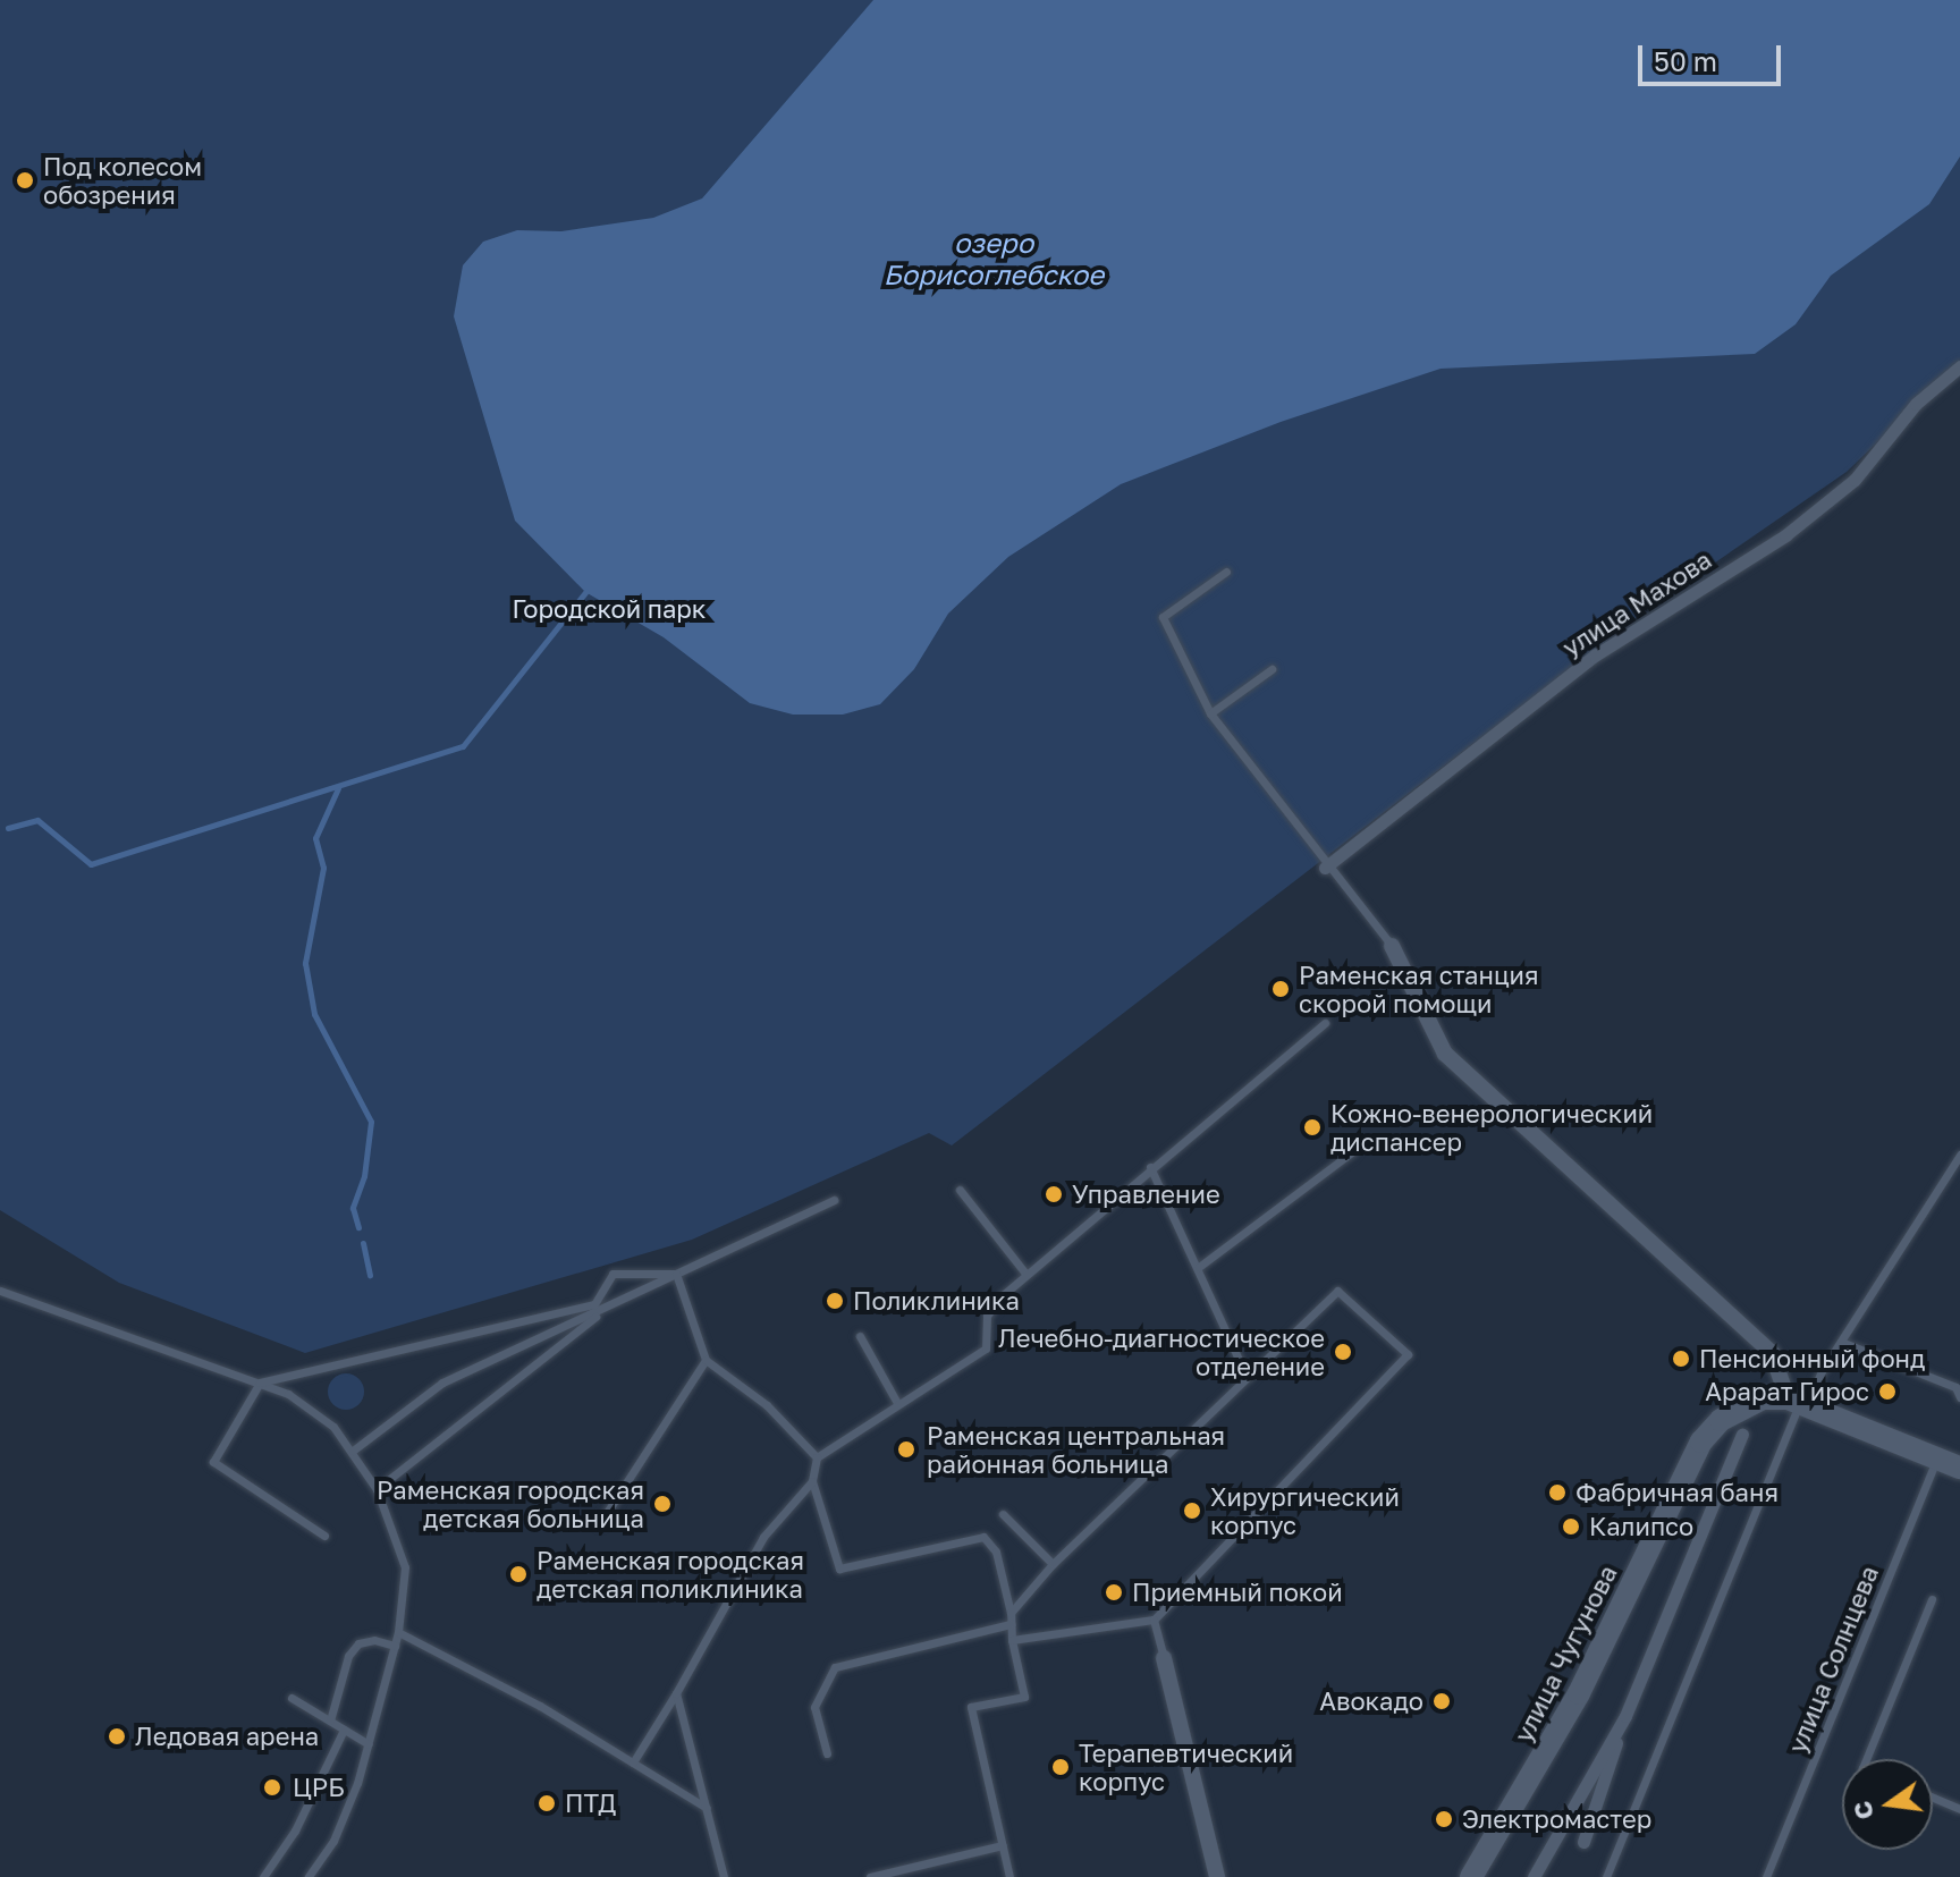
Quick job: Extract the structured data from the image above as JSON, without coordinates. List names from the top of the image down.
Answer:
{
  "streets": {
    "main road": ["улица Чугунова"],
    "street": ["улица Махова"],
    "lane": ["улица Солнцева"]
  },
  "water": ["озеро Борисоглебское"],
  "parks": ["Городской парк"],
  "places": [
    "Под колесом обозрения",
    "Раменская станция скорой помощи",
    "Кожно-венерологический диспансер",
    "Управление",
    "Поликлиника",
    "Лечебно-диагностическое отделение",
    "Пенсионный фонд",
    "Арарат Гирос",
    "Раменская центральная районная больница",
    "Фабричная баня",
    "Раменская городская детская больница",
    "Хирургический корпус",
    "Калипсо",
    "Раменская городская детская поликлиника",
    "Приемный покой",
    "Авокадо",
    "Ледовая арена",
    "Терапевтический корпус",
    "ЦРБ",
    "ПТД",
    "Электромастер"
  ],
  "scale_bar": "50 m",
  "north": "left"
}
